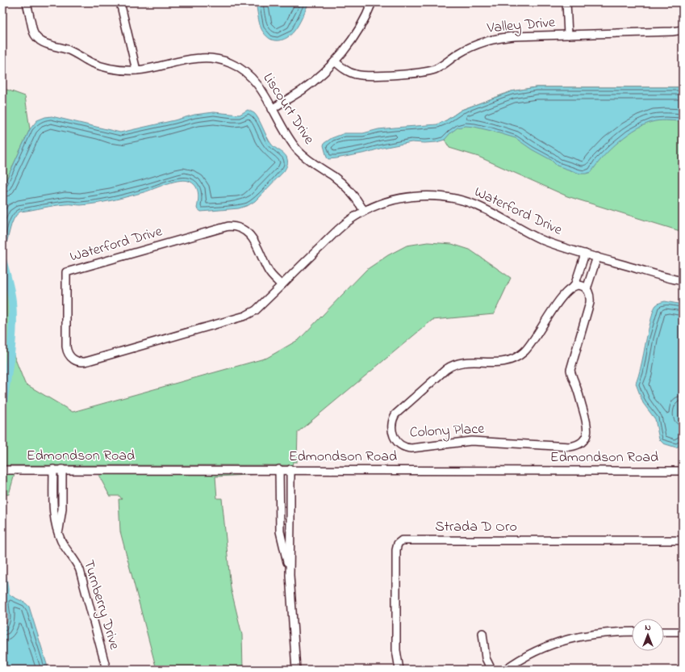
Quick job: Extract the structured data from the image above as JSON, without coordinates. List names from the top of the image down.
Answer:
{
  "streets": {
    "street": [
      "Valley Drive",
      "Liscourt Drive",
      "Waterford Drive",
      "Colony Place",
      "Edmondson Road",
      "Strada D Oro",
      "Turnberry Drive"
    ]
  },
  "crossings": [
    ["Liscourt Drive", "Waterford Drive"],
    ["Waterford Drive", "Colony Place"],
    ["Edmondson Road", "Turnberry Drive"]
  ],
  "north": "top"
}
